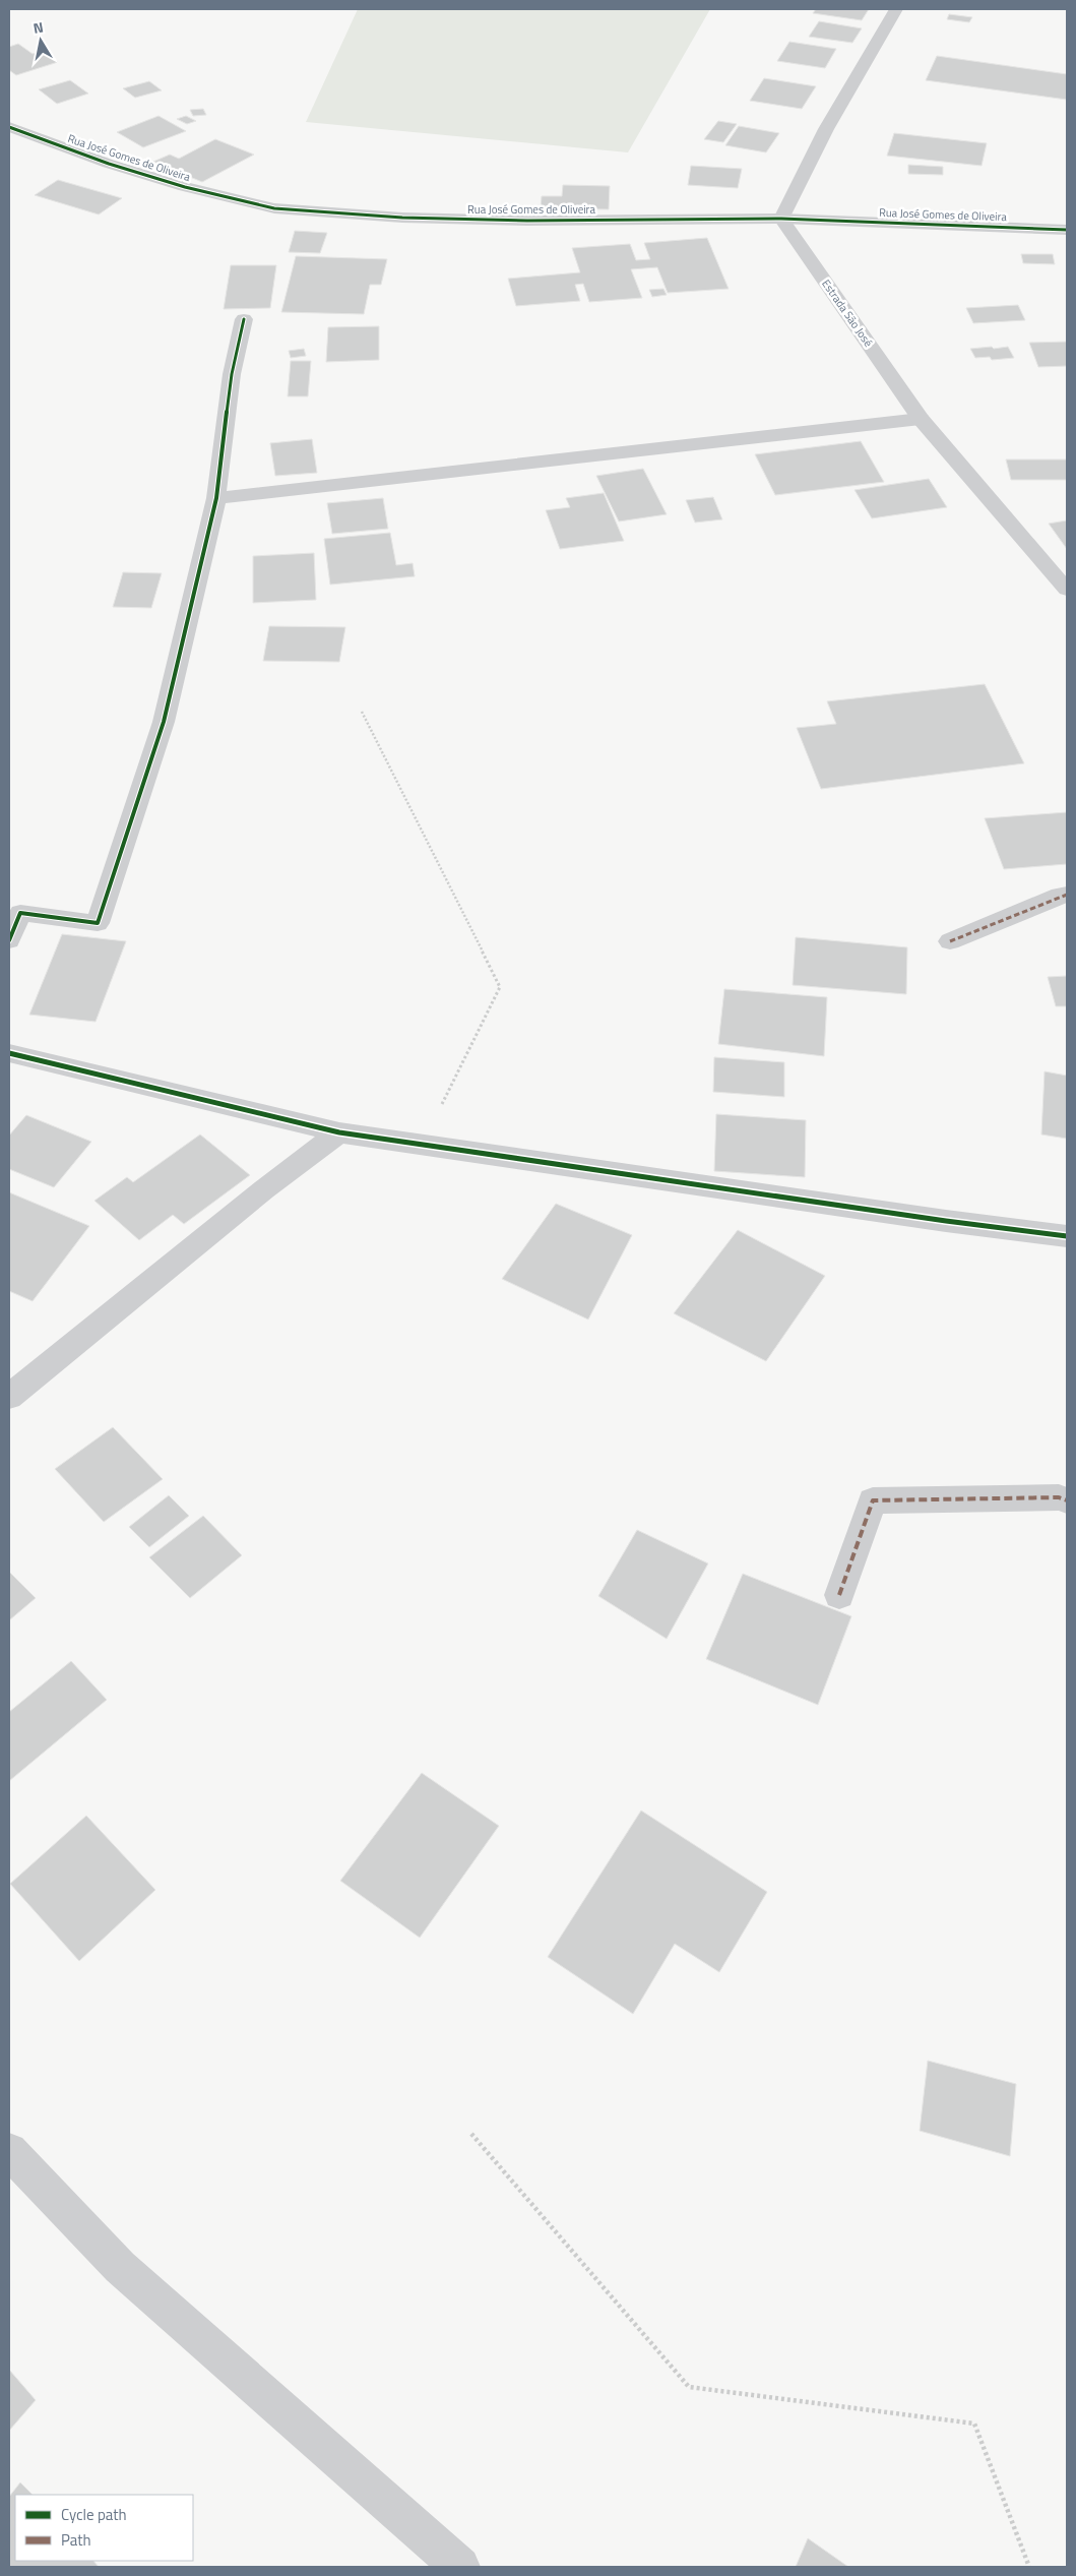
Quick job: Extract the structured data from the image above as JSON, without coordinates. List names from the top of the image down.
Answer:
{
  "streets": {
    "street": ["Rua José Gomes de Oliveira", "Estrada São José"]
  },
  "crossings": [
    ["Rua José Gomes de Oliveira", "Estrada São José"]
  ],
  "legend": ["Cycle path", "Path"],
  "north": "top"
}
